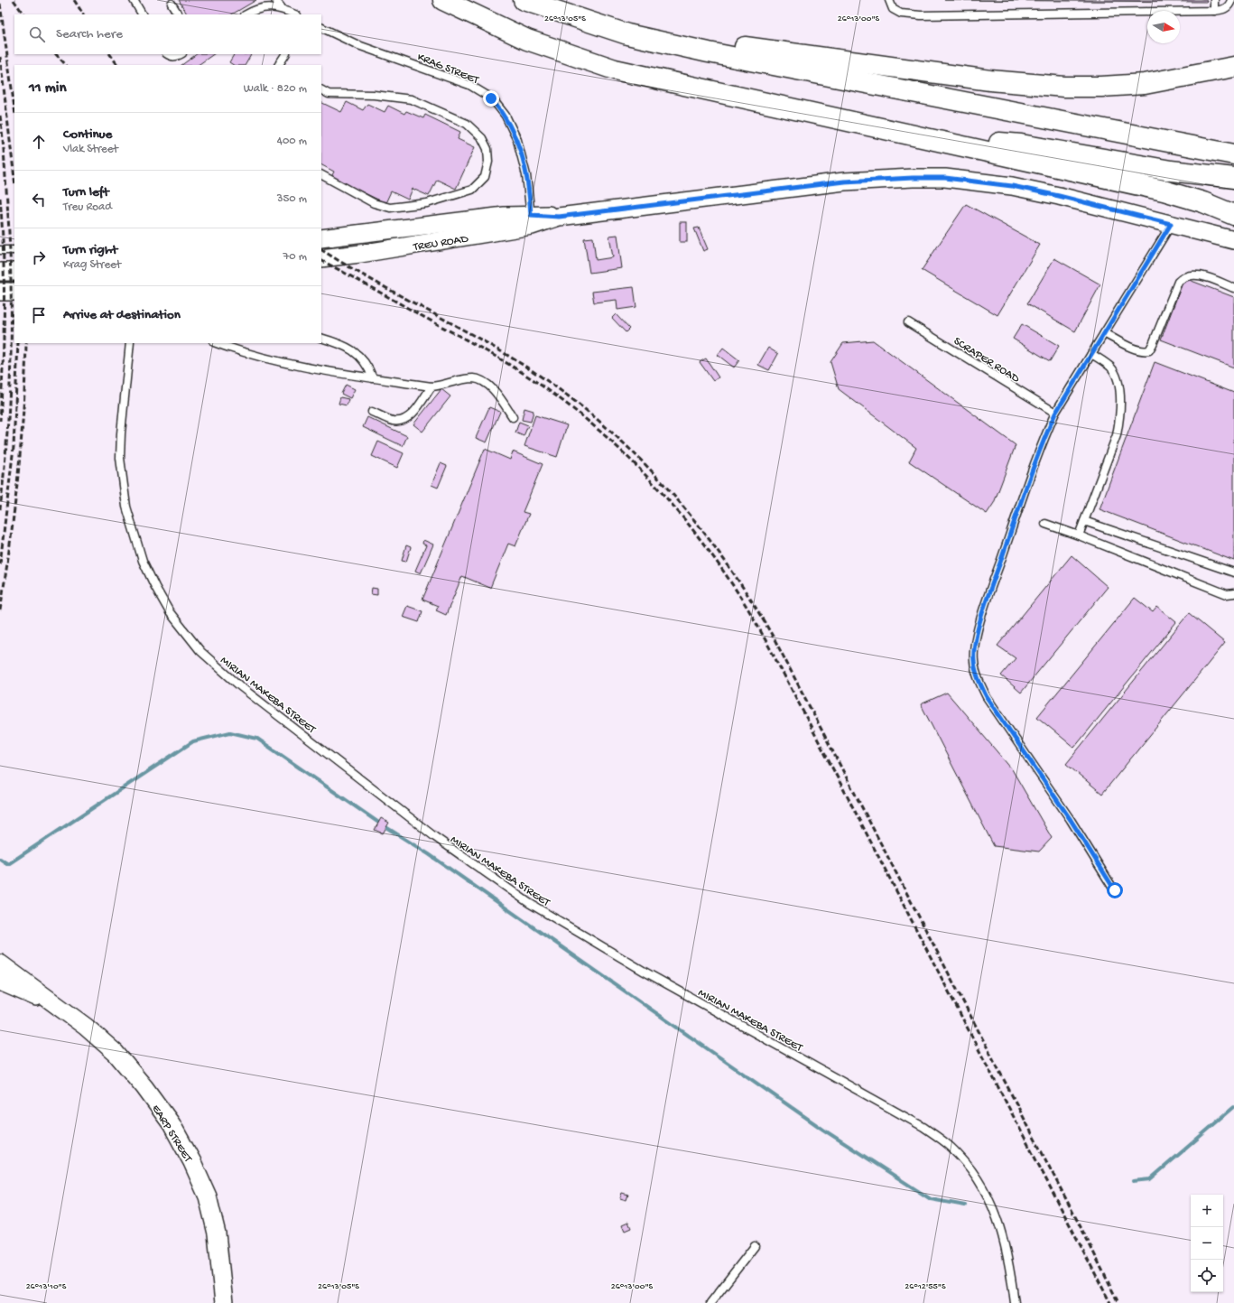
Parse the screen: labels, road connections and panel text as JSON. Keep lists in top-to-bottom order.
{
  "streets": {
    "street": ["TREU ROAD", "EARP STREET"],
    "lane": ["KRAG STREET", "SCRAPER ROAD", "MIRIAN MAKEBA STREET"]
  },
  "crossings": [
    ["KRAG STREET", "TREU ROAD"]
  ],
  "north": "right",
  "page": {
    "search": "Search here",
    "heading": ["11 min", "Walk · 820 m"],
    "list": [
      ["Continue", "Vlak Street", "400 m"],
      ["Turn left", "Treu Road", "350 m"],
      ["Turn right", "Krag Street", "70 m"],
      "Arrive at destination"
    ],
    "map_buttons": ["+", "−"]
  },
  "coordinates": [
    "26°13'05\"S",
    "26°13'00\"S",
    "26°13'10\"S",
    "26°12'55\"S"
  ]
}
